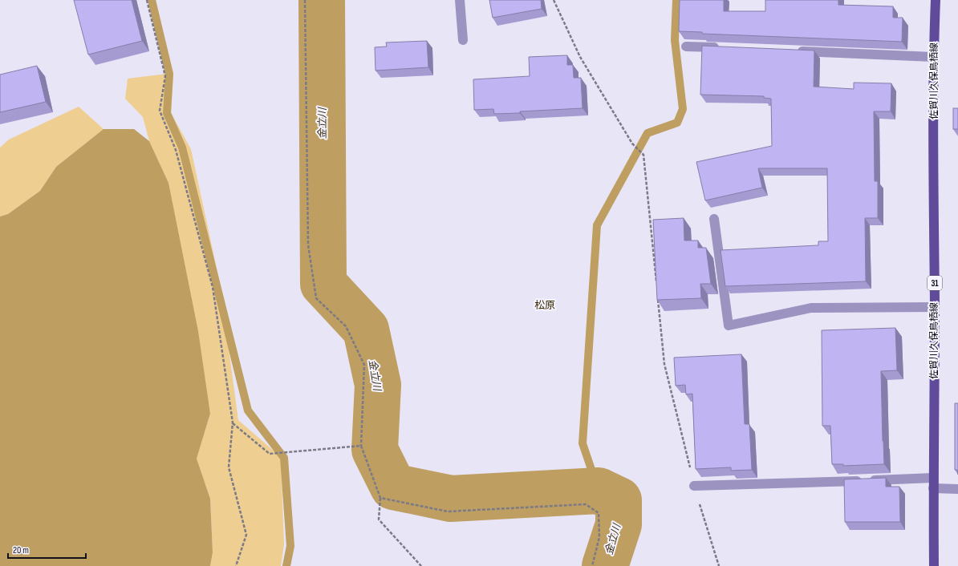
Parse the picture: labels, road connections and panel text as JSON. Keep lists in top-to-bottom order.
{
  "streets": {
    "main road": ["佐賀川久保鳥栖線", "31"]
  },
  "districts": ["松原"],
  "water": ["金立川"],
  "scale_bar": "20 m"
}
